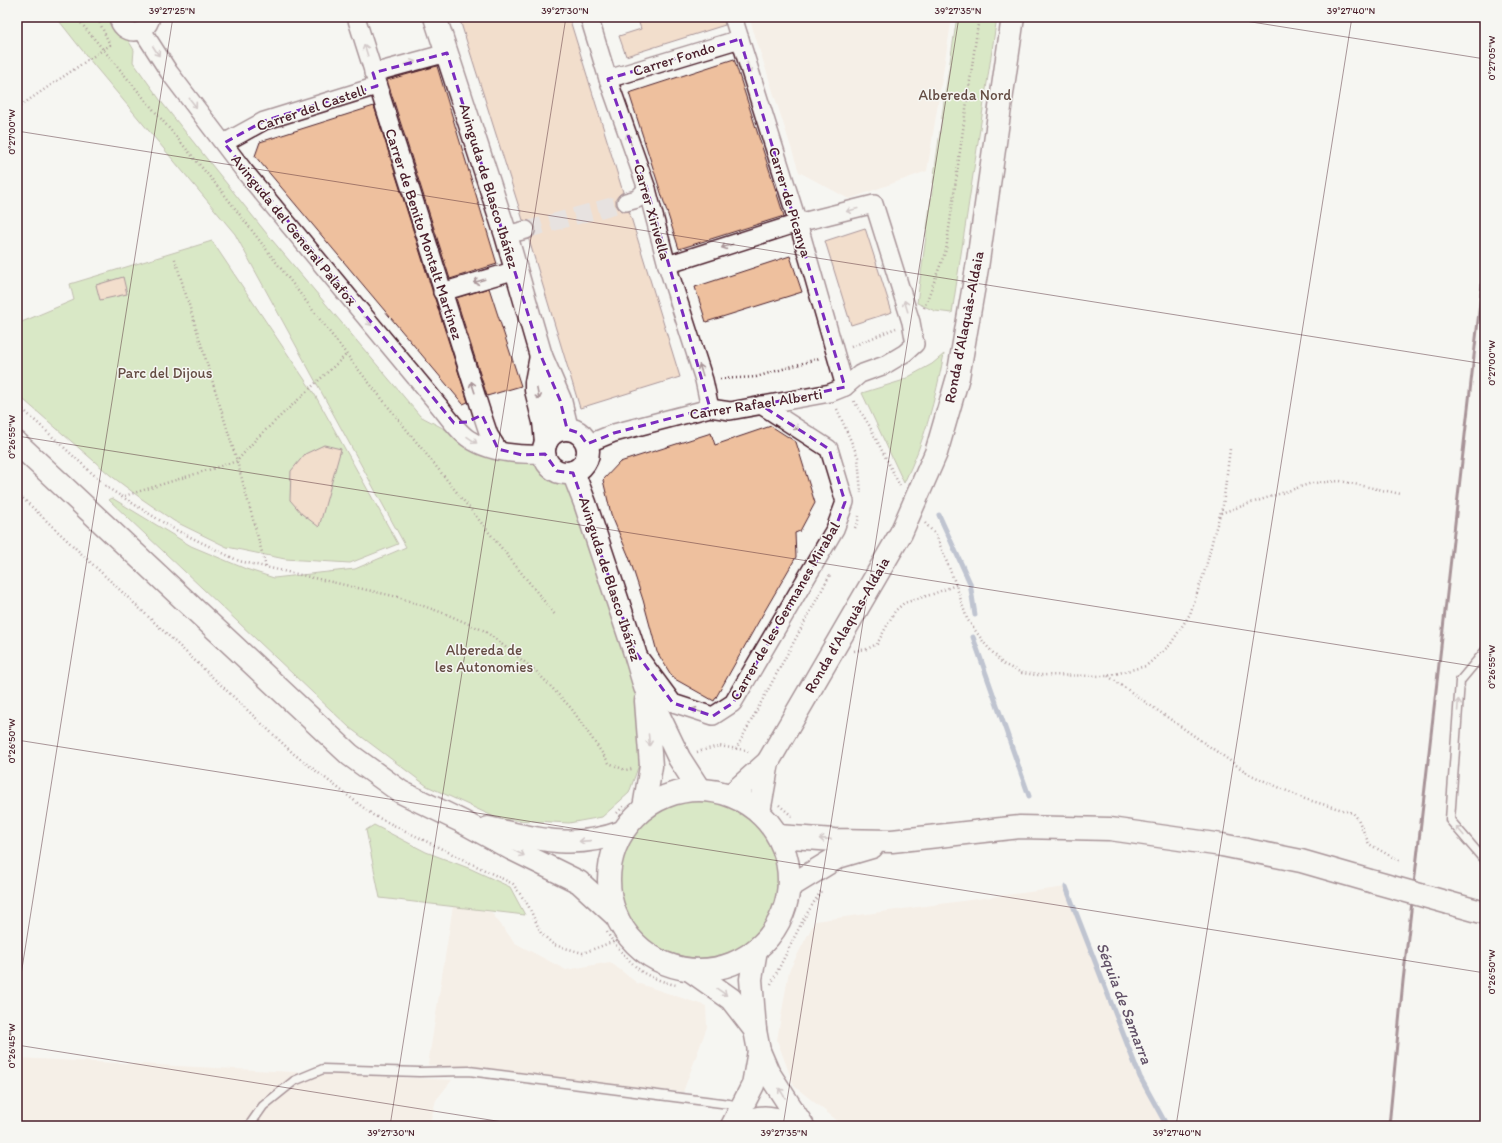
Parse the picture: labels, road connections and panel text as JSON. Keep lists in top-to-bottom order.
{
  "streets": {
    "street": [
      "Carrer Fondo",
      "Carrer del Castell",
      "Avinguda de Blasco Ibáñez",
      "Carrer de Picanya",
      "Carrer Xirivella",
      "Avinguda del General Palafox",
      "Carrer de Benito Montalt Martínez",
      "Ronda d'Alaquàs-Aldaia",
      "Carrer Rafael Alberti",
      "Carrer de les Germanes Mirabal"
    ]
  },
  "crossings": [
    ["Carrer Fondo", "Carrer de Picanya"],
    ["Carrer Fondo", "Carrer Xirivella"],
    ["Carrer del Castell", "Avinguda de Blasco Ibáñez"],
    ["Carrer del Castell", "Avinguda del General Palafox"],
    ["Carrer del Castell", "Carrer de Benito Montalt Martínez"],
    ["Avinguda de Blasco Ibáñez", "Avinguda del General Palafox"],
    ["Avinguda de Blasco Ibáñez", "Carrer Rafael Alberti"],
    ["Avinguda de Blasco Ibáñez", "Carrer de les Germanes Mirabal"],
    ["Carrer de Picanya", "Carrer Rafael Alberti"],
    ["Carrer Xirivella", "Carrer Rafael Alberti"],
    ["Avinguda del General Palafox", "Carrer de Benito Montalt Martínez"],
    ["Avinguda del General Palafox", "Carrer Rafael Alberti"],
    ["Carrer Rafael Alberti", "Carrer de les Germanes Mirabal"]
  ],
  "one_way": [
    "Carrer de Picanya",
    "Carrer Xirivella",
    "Avinguda del General Palafox",
    "Carrer de Benito Montalt Martínez"
  ],
  "water": ["Séquia de Samarra"],
  "parks": ["Albereda Nord", "Parc del Dijous", "Albereda de les Autonomies"],
  "coordinates": [
    "39°27'25\"N",
    "39°27'30\"N",
    "39°27'35\"N",
    "39°27'40\"N",
    "0°27'05\"W",
    "0°27'00\"W",
    "0°26'55\"W",
    "0°26'50\"W",
    "0°26'45\"W"
  ]
}
